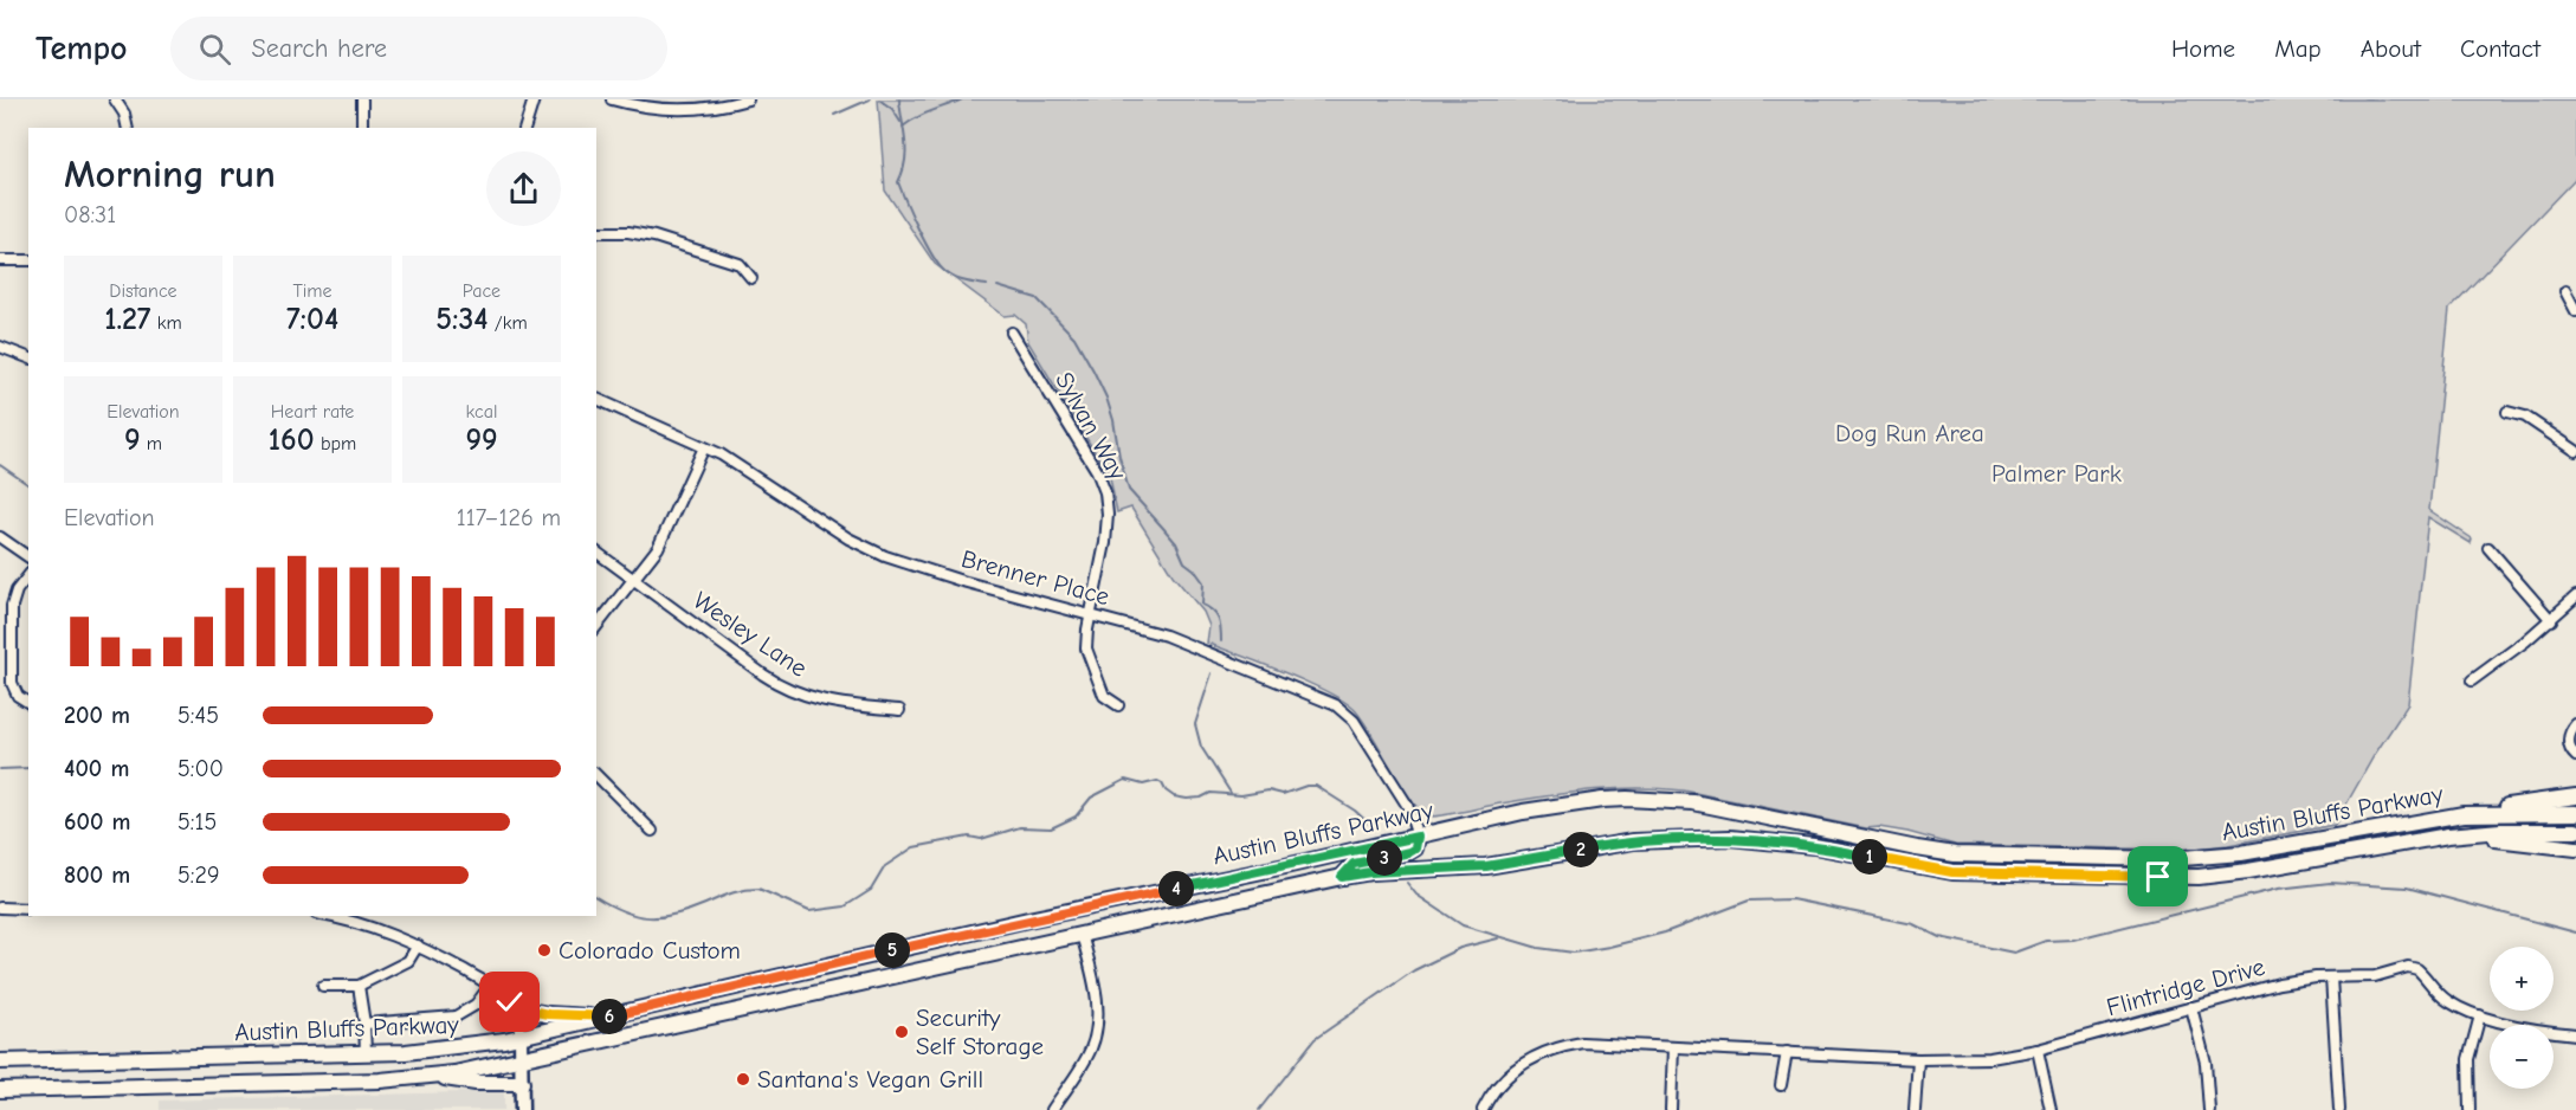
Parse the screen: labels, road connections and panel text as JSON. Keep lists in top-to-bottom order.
{
  "streets": {
    "main road": ["Austin Bluffs Parkway"],
    "street": [
      "Sylvan Way",
      "Brenner Place",
      "Wesley Lane",
      "Flintridge Drive"
    ]
  },
  "crossings": [
    ["Sylvan Way", "Brenner Place"],
    ["Brenner Place", "Austin Bluffs Parkway"]
  ],
  "parks": ["Dog Run Area", "Palmer Park"],
  "places": ["Colorado Custom", "Security Self Storage", "Santana's Vegan Grill"],
  "page": {
    "header": "Tempo",
    "search": "Search here",
    "nav": [
      "Home",
      "Map",
      "About",
      "Contact"
    ],
    "heading": ["Morning run", "08:31"],
    "stats": [
      ["Distance", "1.27 km"],
      ["Time", "7:04"],
      ["Pace", "5:34 /km"],
      ["Elevation", "9 m"],
      ["Heart rate", "160 bpm"],
      ["kcal", "99"]
    ],
    "chart": ["Elevation", "117–126 m"],
    "list": [
      {
        "name": "200 m",
        "note": "5:45"
      },
      {
        "name": "400 m",
        "note": "5:00"
      },
      {
        "name": "600 m",
        "note": "5:15"
      },
      {
        "name": "800 m",
        "note": "5:29"
      }
    ],
    "pins": [
      "2",
      "1",
      "3",
      "4",
      "5",
      "6"
    ],
    "map_buttons": ["+", "−"]
  }
}
